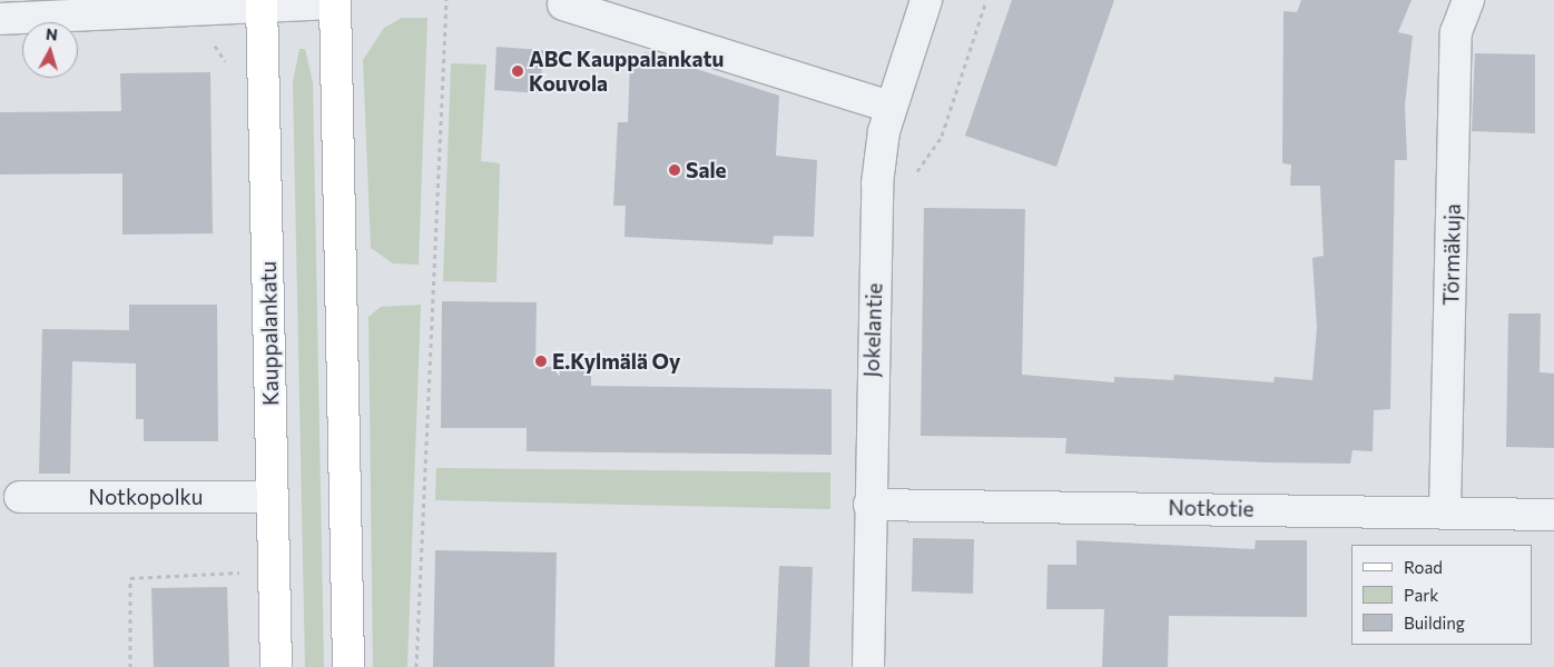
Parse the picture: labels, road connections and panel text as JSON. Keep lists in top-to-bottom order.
{
  "streets": {
    "main road": ["Kauppalankatu"],
    "street": [
      "Törmäkuja",
      "Jokelantie",
      "Notkopolku",
      "Notkotie"
    ]
  },
  "crossings": [
    ["Törmäkuja", "Notkotie"],
    ["Jokelantie", "Notkotie"],
    ["Kauppalankatu", "Notkopolku"]
  ],
  "places": ["ABC Kauppalankatu Kouvola", "Sale", "E.Kylmälä Oy"],
  "legend": ["Road", "Park", "Building"],
  "north": "top"
}
